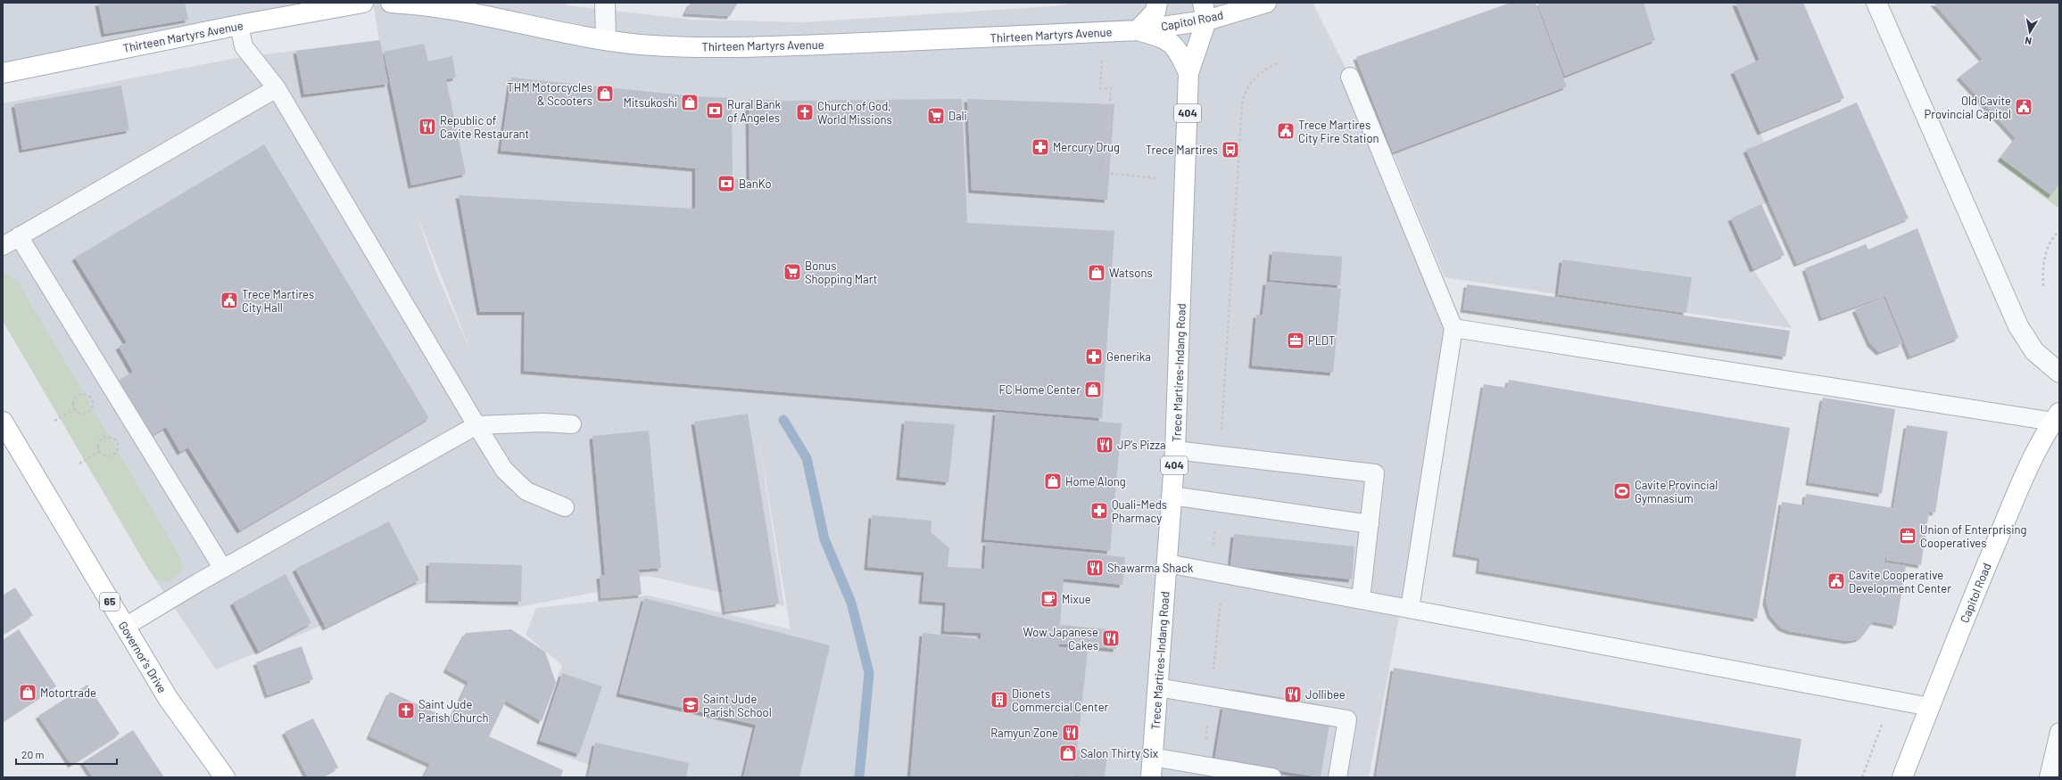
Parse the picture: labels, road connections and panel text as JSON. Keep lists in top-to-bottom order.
{
  "streets": {
    "main road": [
      "Capitol Road",
      "Thirteen Martyrs Avenue",
      "404",
      "Trece Martires-Indang Road",
      "65",
      "Governor's Drive"
    ]
  },
  "crossings": [
    ["Capitol Road", "Thirteen Martyrs Avenue"],
    ["Capitol Road", "Trece Martires-Indang Road"],
    ["Thirteen Martyrs Avenue", "Trece Martires-Indang Road"]
  ],
  "places": {
    "shop": [
      "THM Motorcycles & Scooters",
      "Mitsukoshi",
      "Watsons",
      "FC Home Center",
      "Home Along",
      "Motortrade",
      "Salon Thirty Six"
    ],
    "public building": [
      "Old Cavite Provincial Capitol",
      "Trece Martires City Fire Station",
      "Trece Martires City Hall",
      "Cavite Cooperative Development Center"
    ],
    "bank": ["Rural Bank of Angeles", "BanKo"],
    "church": ["Church of God, World Missions", "Saint Jude Parish Church"],
    "supermarket": ["Dali", "Bonus Shopping Mart"],
    "restaurant": [
      "Republic of Cavite Restaurant",
      "JP's Pizza",
      "Shawarma Shack",
      "Wow Japanese Cakes",
      "Jollibee",
      "Ramyun Zone"
    ],
    "pharmacy": ["Mercury Drug", "Generika", "Quali-Meds Pharmacy"],
    "bus stop": ["Trece Martires"],
    "office": ["PLDT", "Union of Enterprising Cooperatives"],
    "sports": ["Cavite Provincial Gymnasium"],
    "cafe": ["Mixue"],
    "building": ["Dionets Commercial Center"],
    "school or university": ["Saint Jude Parish School"]
  },
  "scale_bar": "20 m",
  "north": "bottom"
}
